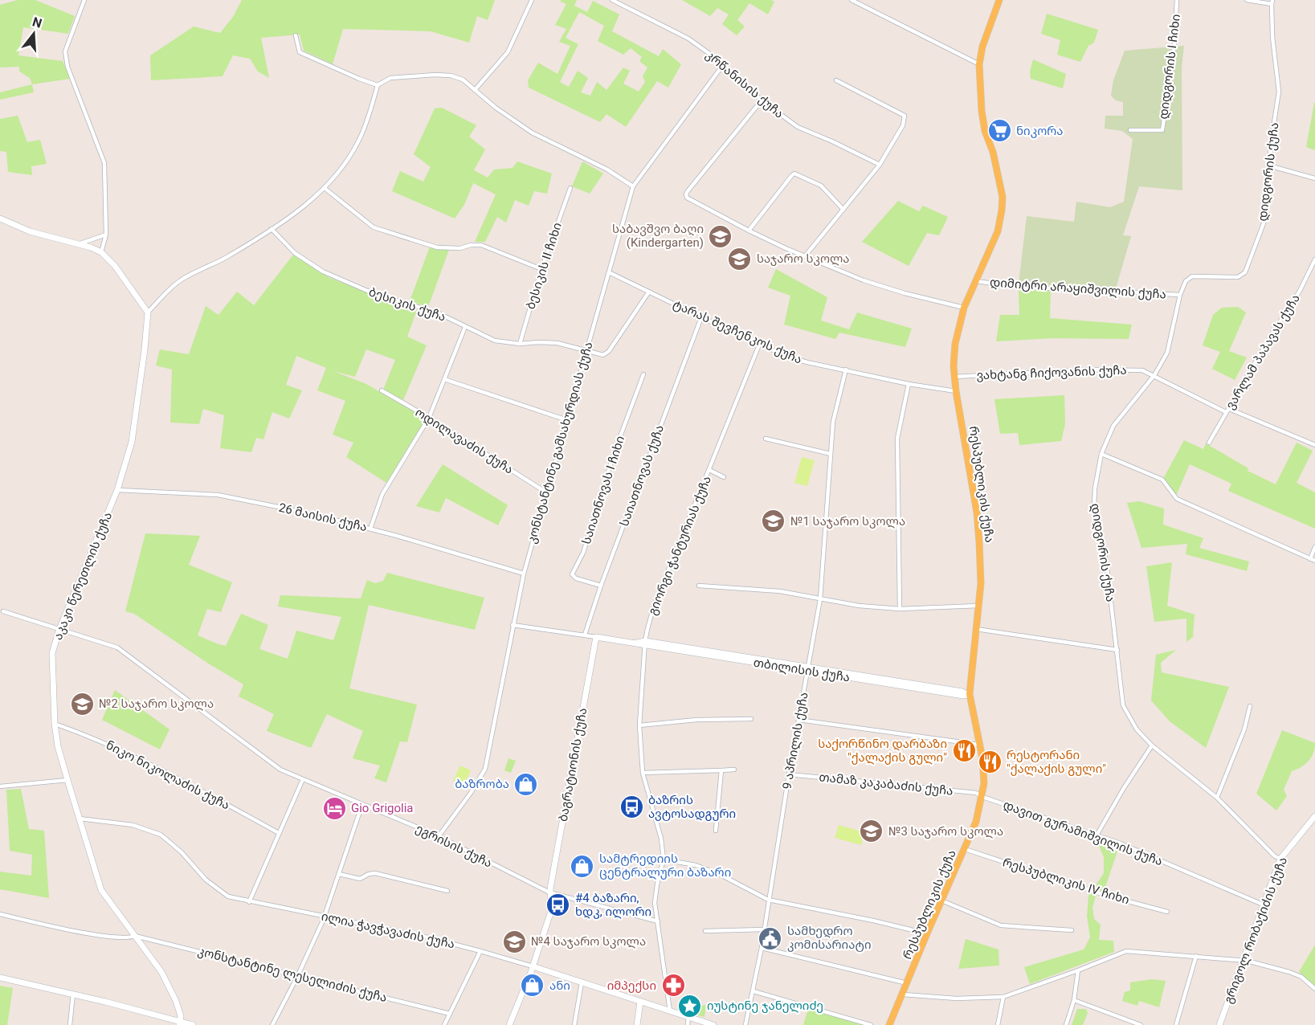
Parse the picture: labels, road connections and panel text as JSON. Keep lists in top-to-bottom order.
{
  "streets": {
    "main road": ["რესპუბლიკის ქუჩა"],
    "street": [
      "დიდგორის I ჩიხი",
      "კრწანისის ქუჩა",
      "დიდგორის ქუჩა",
      "ბესიკის II ჩიხი",
      "დიმიტრი არაყიშვილის ქუჩა",
      "ბესიკის ქუჩა",
      "ტარას შევჩენკოს ქუჩა",
      "ვარლამ პაპავას ქუჩა",
      "ვახტანგ ჩიქოვანის ქუჩა",
      "ოდილავაძის ქუჩა",
      "კონსტანტინე გამსახურდიას ქუჩა",
      "საიათნოვას ქუჩა",
      "საიათნოვას I ჩიხი",
      "26 მაისის ქუჩა",
      "გიორგი ჭანტურიას ქუჩა",
      "აკაკი წერეთლის ქუჩა",
      "თბილისის ქუჩა",
      "9 აპრილის ქუჩა",
      "ბაგრატიონის ქუჩა",
      "ნიკო ნიკოლაძის ქუჩა",
      "თამაზ კაკაბაძის ქუჩა",
      "დავით გურამიშვილის ქუჩა",
      "ეგრისის ქუჩა",
      "რესპუბლიკის IV ჩიხი",
      "ილია ჭავჭავაძის ქუჩა",
      "გრიგოლ რობაქიძის ქუჩა",
      "კონსტანტინე ლესელიძის ქუჩა"
    ]
  },
  "crossings": [
    ["კრწანისის ქუჩა", "კონსტანტინე გამსახურდიას ქუჩა"],
    ["დიდგორის ქუჩა", "დიმიტრი არაყიშვილის ქუჩა"],
    ["დიდგორის ქუჩა", "ვახტანგ ჩიქოვანის ქუჩა"],
    ["დიდგორის ქუჩა", "გრიგოლ რობაქიძის ქუჩა"],
    ["ბესიკის II ჩიხი", "ბესიკის ქუჩა"],
    ["დიმიტრი არაყიშვილის ქუჩა", "რესპუბლიკის ქუჩა"],
    ["ბესიკის ქუჩა", "ტარას შევჩენკოს ქუჩა"],
    ["ბესიკის ქუჩა", "კონსტანტინე გამსახურდიას ქუჩა"],
    ["ტარას შევჩენკოს ქუჩა", "კონსტანტინე გამსახურდიას ქუჩა"],
    ["ტარას შევჩენკოს ქუჩა", "საიათნოვას ქუჩა"],
    ["ტარას შევჩენკოს ქუჩა", "რესპუბლიკის ქუჩა"],
    ["ტარას შევჩენკოს ქუჩა", "გიორგი ჭანტურიას ქუჩა"],
    ["ტარას შევჩენკოს ქუჩა", "9 აპრილის ქუჩა"],
    ["ვარლამ პაპავას ქუჩა", "ვახტანგ ჩიქოვანის ქუჩა"],
    ["ვახტანგ ჩიქოვანის ქუჩა", "რესპუბლიკის ქუჩა"],
    ["ოდილავაძის ქუჩა", "კონსტანტინე გამსახურდიას ქუჩა"],
    ["კონსტანტინე გამსახურდიას ქუჩა", "26 მაისის ქუჩა"],
    ["კონსტანტინე გამსახურდიას ქუჩა", "თბილისის ქუჩა"],
    ["კონსტანტინე გამსახურდიას ქუჩა", "ეგრისის ქუჩა"],
    ["საიათნოვას ქუჩა", "საიათნოვას I ჩიხი"],
    ["საიათნოვას ქუჩა", "თბილისის ქუჩა"],
    ["რესპუბლიკის ქუჩა", "თბილისის ქუჩა"],
    ["რესპუბლიკის ქუჩა", "თამაზ კაკაბაძის ქუჩა"],
    ["რესპუბლიკის ქუჩა", "დავით გურამიშვილის ქუჩა"],
    ["რესპუბლიკის ქუჩა", "რესპუბლიკის IV ჩიხი"],
    ["26 მაისის ქუჩა", "აკაკი წერეთლის ქუჩა"],
    ["გიორგი ჭანტურიას ქუჩა", "თბილისის ქუჩა"],
    ["გიორგი ჭანტურიას ქუჩა", "ეგრისის ქუჩა"],
    ["გიორგი ჭანტურიას ქუჩა", "ილია ჭავჭავაძის ქუჩა"],
    ["აკაკი წერეთლის ქუჩა", "ნიკო ნიკოლაძის ქუჩა"],
    ["აკაკი წერეთლის ქუჩა", "ეგრისის ქუჩა"],
    ["აკაკი წერეთლის ქუჩა", "ილია ჭავჭავაძის ქუჩა"],
    ["აკაკი წერეთლის ქუჩა", "კონსტანტინე ლესელიძის ქუჩა"],
    ["თბილისის ქუჩა", "9 აპრილის ქუჩა"],
    ["თბილისის ქუჩა", "ბაგრატიონის ქუჩა"],
    ["9 აპრილის ქუჩა", "თამაზ კაკაბაძის ქუჩა"],
    ["ბაგრატიონის ქუჩა", "ეგრისის ქუჩა"],
    ["ბაგრატიონის ქუჩა", "ილია ჭავჭავაძის ქუჩა"],
    ["თამაზ კაკაბაძის ქუჩა", "დავით გურამიშვილის ქუჩა"],
    ["დავით გურამიშვილის ქუჩა", "გრიგოლ რობაქიძის ქუჩა"]
  ],
  "places": {
    "supermarket": ["ნიკორა"],
    "school or university": [
      "საბავშვო ბაღი (Kindergarten)",
      "საჯარო სკოლა",
      "№1 საჯარო სკოლა",
      "№2 საჯარო სკოლა",
      "№3 საჯარო სკოლა",
      "№4 საჯარო სკოლა"
    ],
    "restaurant": ["საქორწინო დარბაზი \"ქალაქის გული\"", "რესტორანი \"ქალაქის გული\""],
    "shop": ["ბაზრობა", "სამტრედიის ცენტრალური ბაზარი", "ანი"],
    "bus stop": ["ბაზრის ავტოსადგური", "#4 ბაზარი, ხდკ, ილორი"],
    "hotel": ["Gio Grigolia"],
    "public building": ["სამხედრო კომისარიატი"],
    "pharmacy": ["იმპექსი"],
    "place": ["იუსტინე ჯანელიძე"]
  },
  "north": "top"
}
